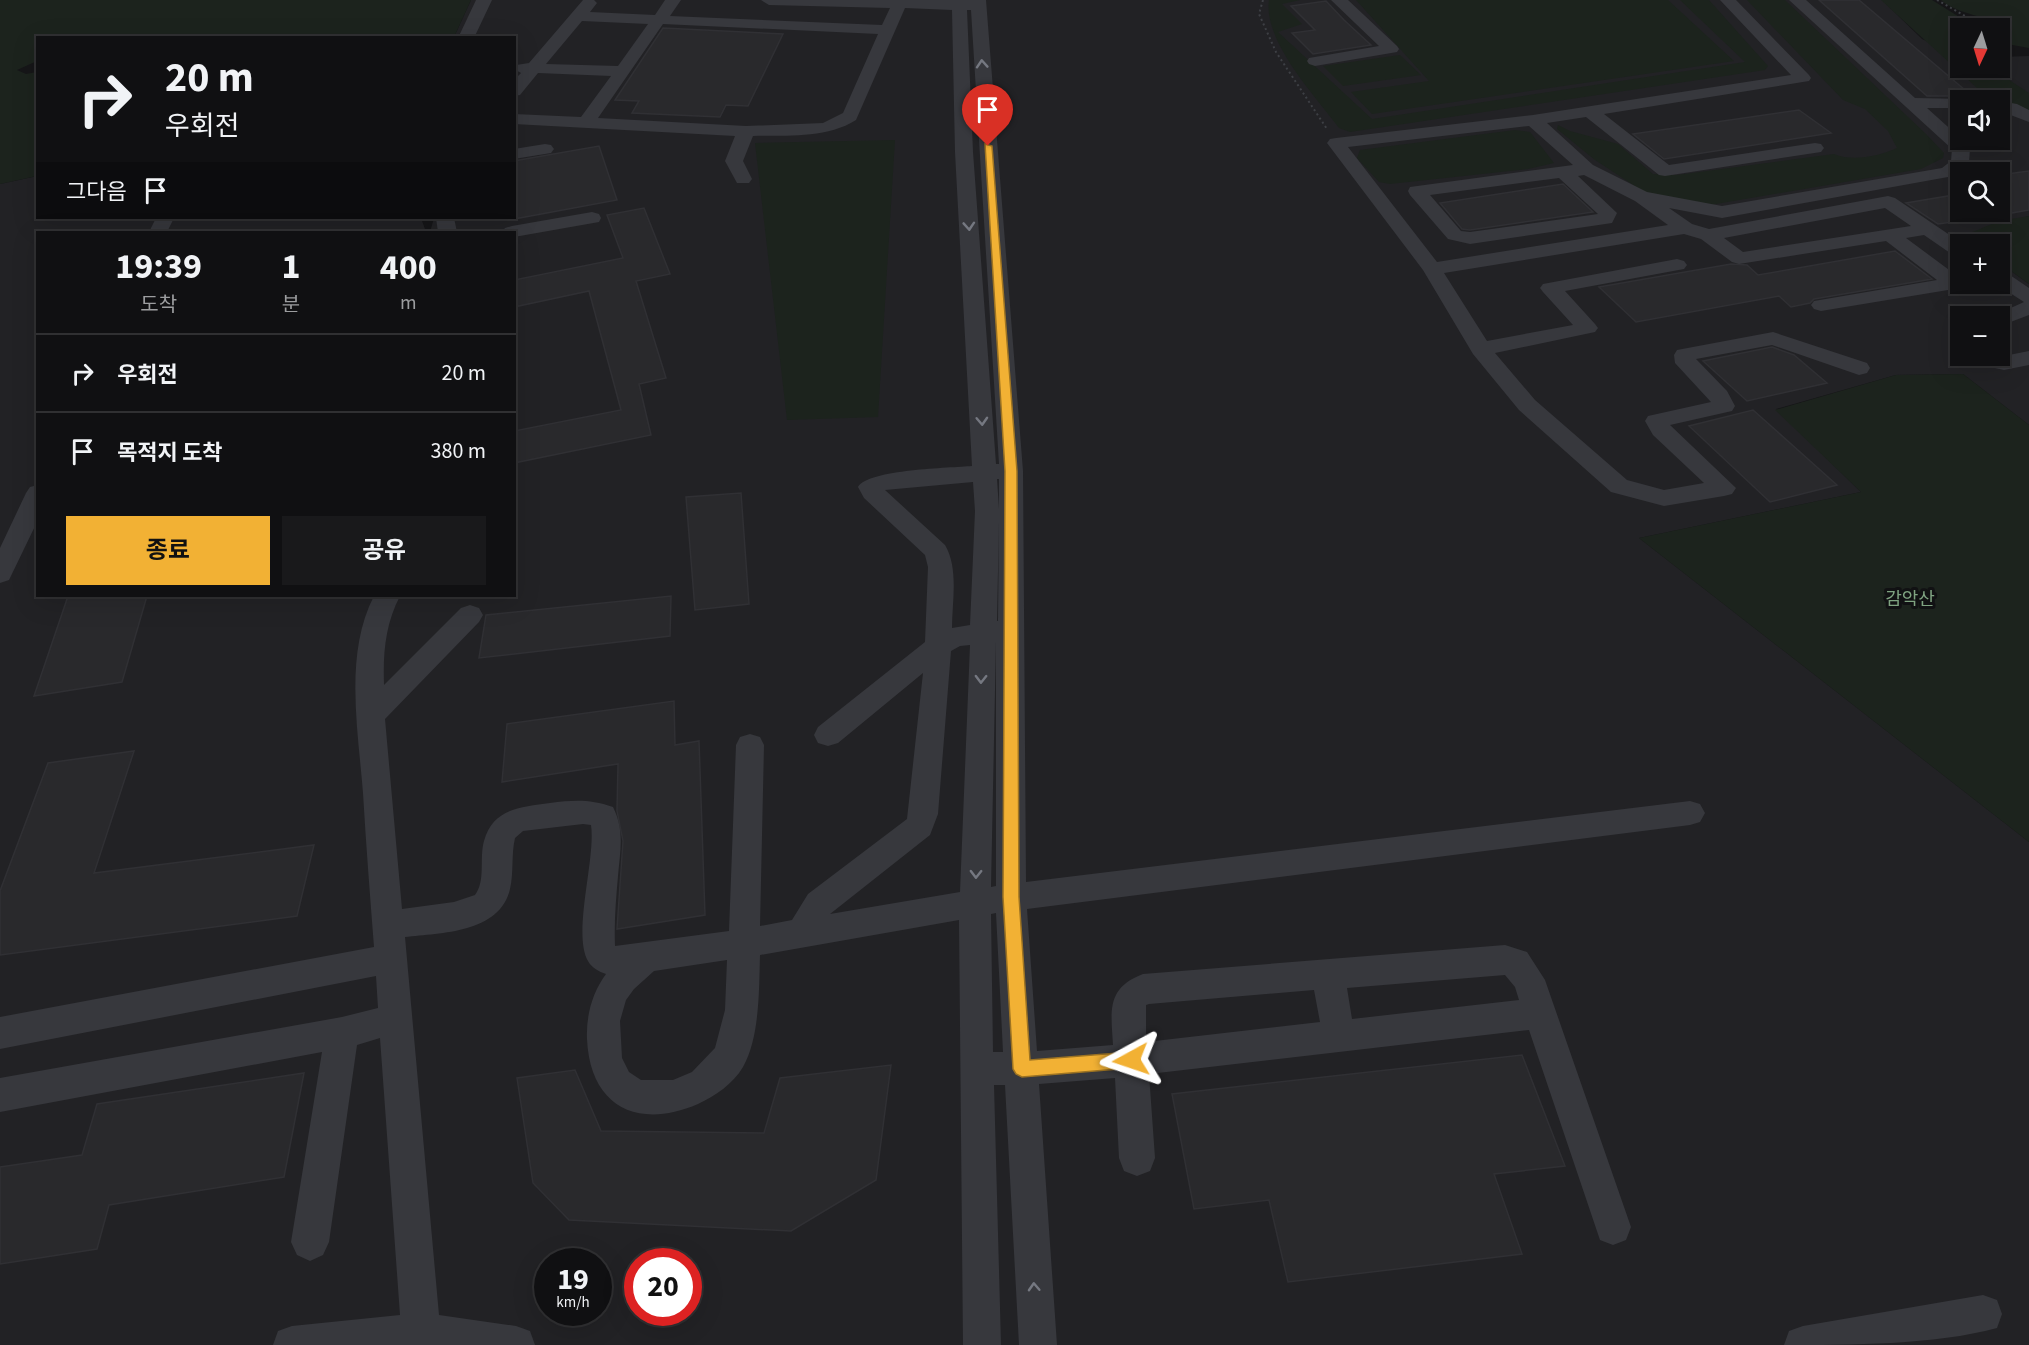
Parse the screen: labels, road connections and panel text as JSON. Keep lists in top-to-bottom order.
{
  "parks": ["감악산"],
  "north": "bottom",
  "page": {
    "map_buttons": ["+", "−"],
    "turn": ["20 m", "우회전"],
    "then": "그다음",
    "eta": [
      "19:39",
      "도착",
      "1",
      "분",
      "400",
      "m"
    ],
    "list": [
      {
        "name": "우회전",
        "value": "20 m"
      },
      {
        "name": "목적지 도착",
        "value": "380 m"
      }
    ],
    "buttons": ["종료", "공유"],
    "speed": "19 km/h",
    "limit": "20"
  }
}
